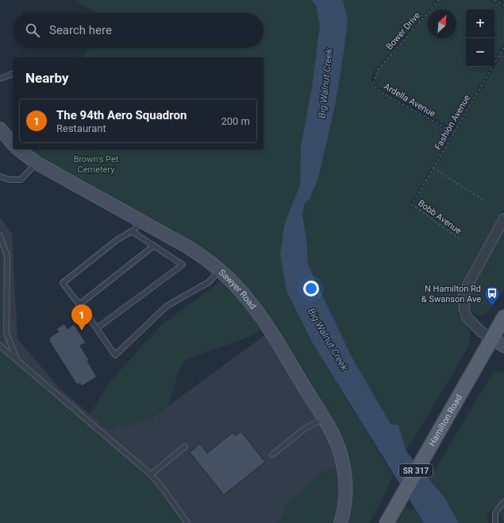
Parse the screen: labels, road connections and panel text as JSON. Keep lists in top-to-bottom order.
{
  "streets": {
    "main road": ["Hamilton Road", "SR 317"],
    "street": ["Sawyer Road"],
    "path": [
      "Bower Drive",
      "Ardella Avenue",
      "Fashion Avenue",
      "Bobb Avenue"
    ]
  },
  "crossings": [
    ["Bower Drive", "Ardella Avenue"],
    ["Ardella Avenue", "Fashion Avenue"],
    ["Fashion Avenue", "Bobb Avenue"]
  ],
  "water": ["Big Walnut Creek"],
  "parks": ["Brown's Pet Cemetery"],
  "places": {
    "bus stop": ["N Hamilton Rd & Swanson Ave"]
  },
  "north": "top right",
  "page": {
    "map_buttons": ["+", "−"],
    "search": "Search here",
    "heading": "Nearby",
    "list": [
      {
        "mark": "1",
        "name": "The 94th Aero Squadron",
        "note": "Restaurant",
        "value": "200 m"
      }
    ],
    "pins": "1"
  }
}
